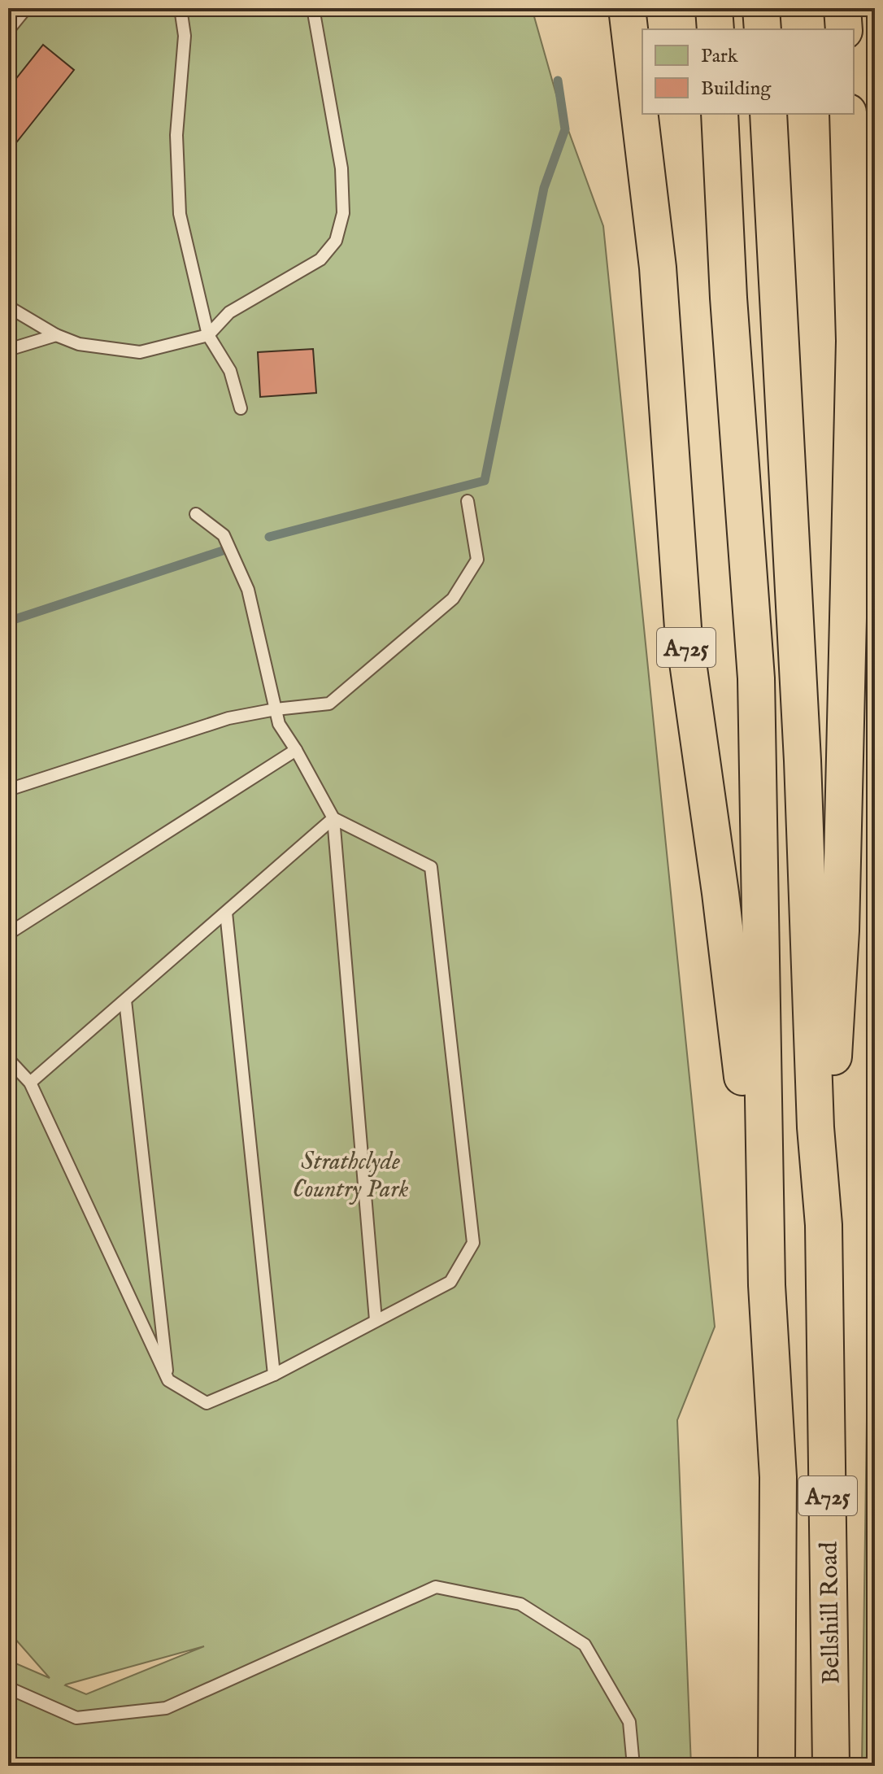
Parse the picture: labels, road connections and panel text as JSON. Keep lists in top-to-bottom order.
{
  "streets": {
    "highway": ["A725", "Bellshill Road"]
  },
  "crossings": [
    ["A725", "Bellshill Road"]
  ],
  "parks": ["Strathclyde Country Park"],
  "legend": ["Park", "Building"]
}
